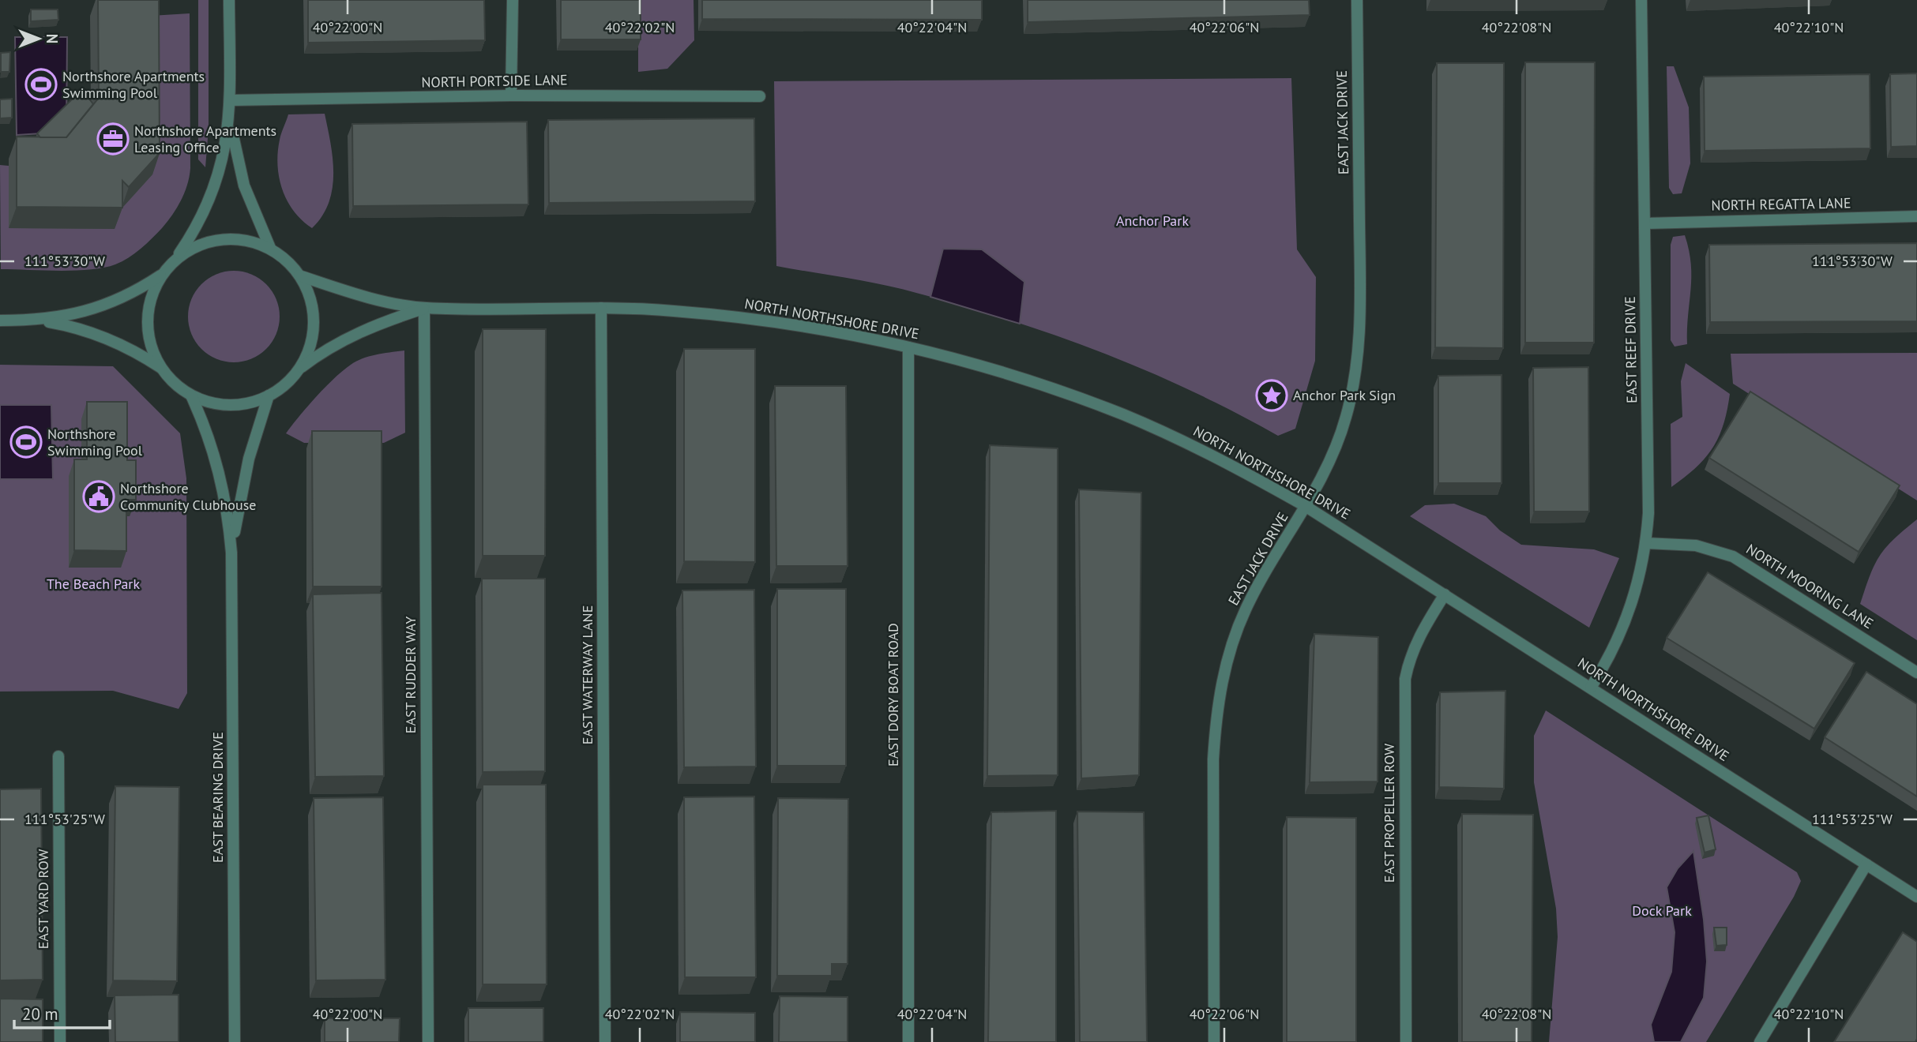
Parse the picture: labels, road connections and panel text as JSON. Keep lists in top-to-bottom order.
{
  "streets": {
    "street": [
      "NORTH PORTSIDE LANE",
      "EAST JACK DRIVE",
      "NORTH REGATTA LANE",
      "NORTH NORTHSHORE DRIVE",
      "EAST REEF DRIVE",
      "NORTH MOORING LANE",
      "EAST RUDDER WAY",
      "EAST WATERWAY LANE",
      "EAST DORY BOAT ROAD",
      "EAST BEARING DRIVE",
      "EAST PROPELLER ROW",
      "EAST YARD ROW"
    ]
  },
  "crossings": [
    ["EAST JACK DRIVE", "NORTH NORTHSHORE DRIVE"],
    ["NORTH REGATTA LANE", "EAST REEF DRIVE"],
    ["NORTH NORTHSHORE DRIVE", "EAST REEF DRIVE"],
    ["NORTH NORTHSHORE DRIVE", "EAST RUDDER WAY"],
    ["NORTH NORTHSHORE DRIVE", "EAST WATERWAY LANE"],
    ["NORTH NORTHSHORE DRIVE", "EAST DORY BOAT ROAD"],
    ["NORTH NORTHSHORE DRIVE", "EAST PROPELLER ROW"],
    ["EAST REEF DRIVE", "NORTH MOORING LANE"]
  ],
  "parks": ["Anchor Park", "The Beach Park", "Dock Park"],
  "places": {
    "sports": ["Northshore Apartments Swimming Pool", "Northshore Swimming Pool"],
    "office": ["Northshore Apartments Leasing Office"],
    "place": ["Anchor Park Sign"],
    "public building": ["Northshore Community Clubhouse"]
  },
  "scale_bar": "20 m",
  "north": "right",
  "coordinates": [
    "40°22'00\"N",
    "40°22'02\"N",
    "40°22'04\"N",
    "40°22'06\"N",
    "40°22'08\"N",
    "40°22'10\"N",
    "111°53'30\"W",
    "111°53'25\"W"
  ]
}
